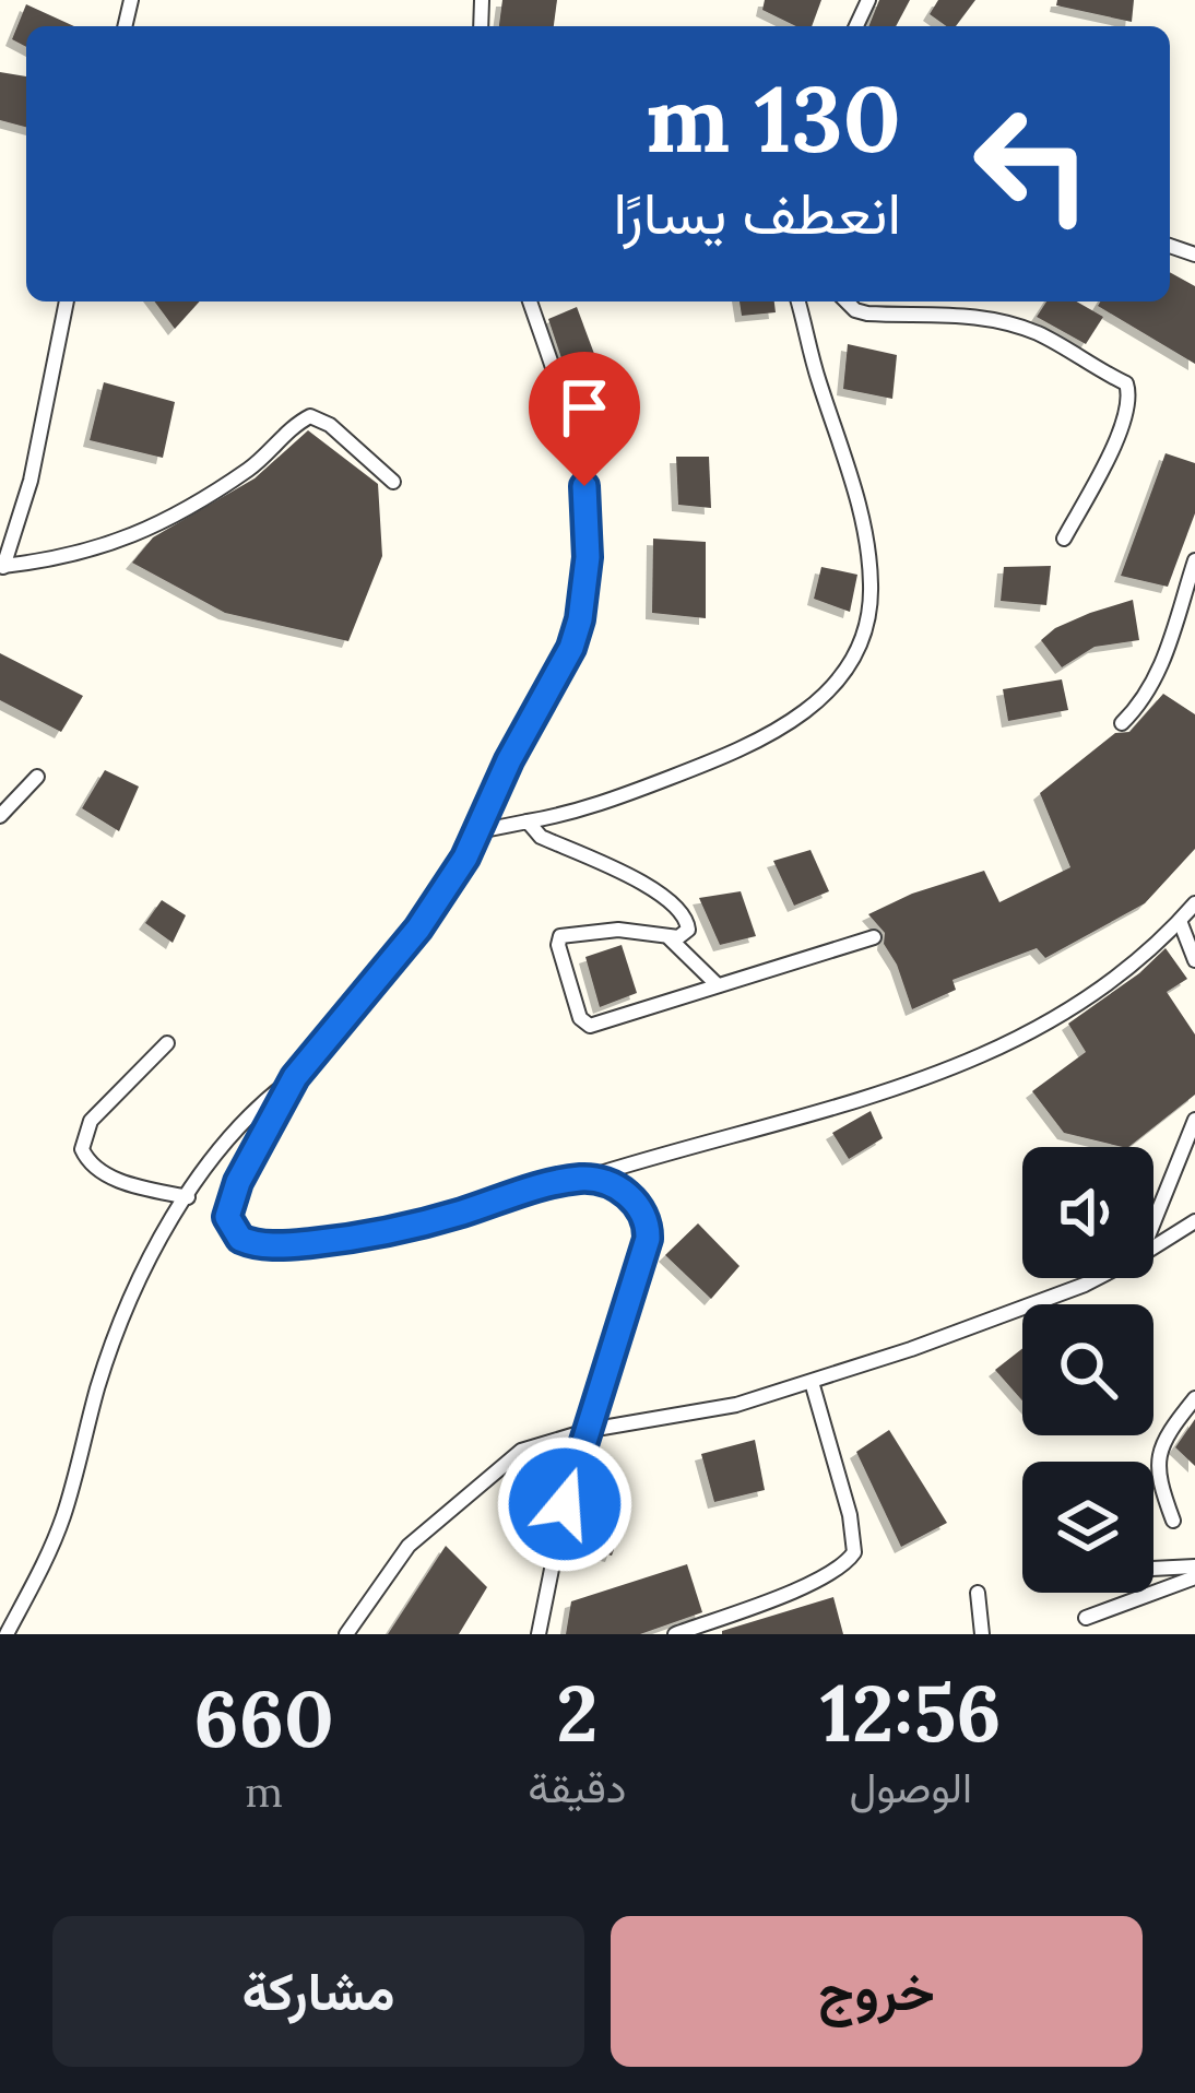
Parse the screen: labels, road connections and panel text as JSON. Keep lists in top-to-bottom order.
{
  "page": {
    "turn": ["130 m", "انعطف يسارًا"],
    "eta": [
      "12:56",
      "الوصول",
      "2",
      "دقيقة",
      "660",
      "m"
    ],
    "buttons": ["خروج", "مشاركة"]
  }
}
